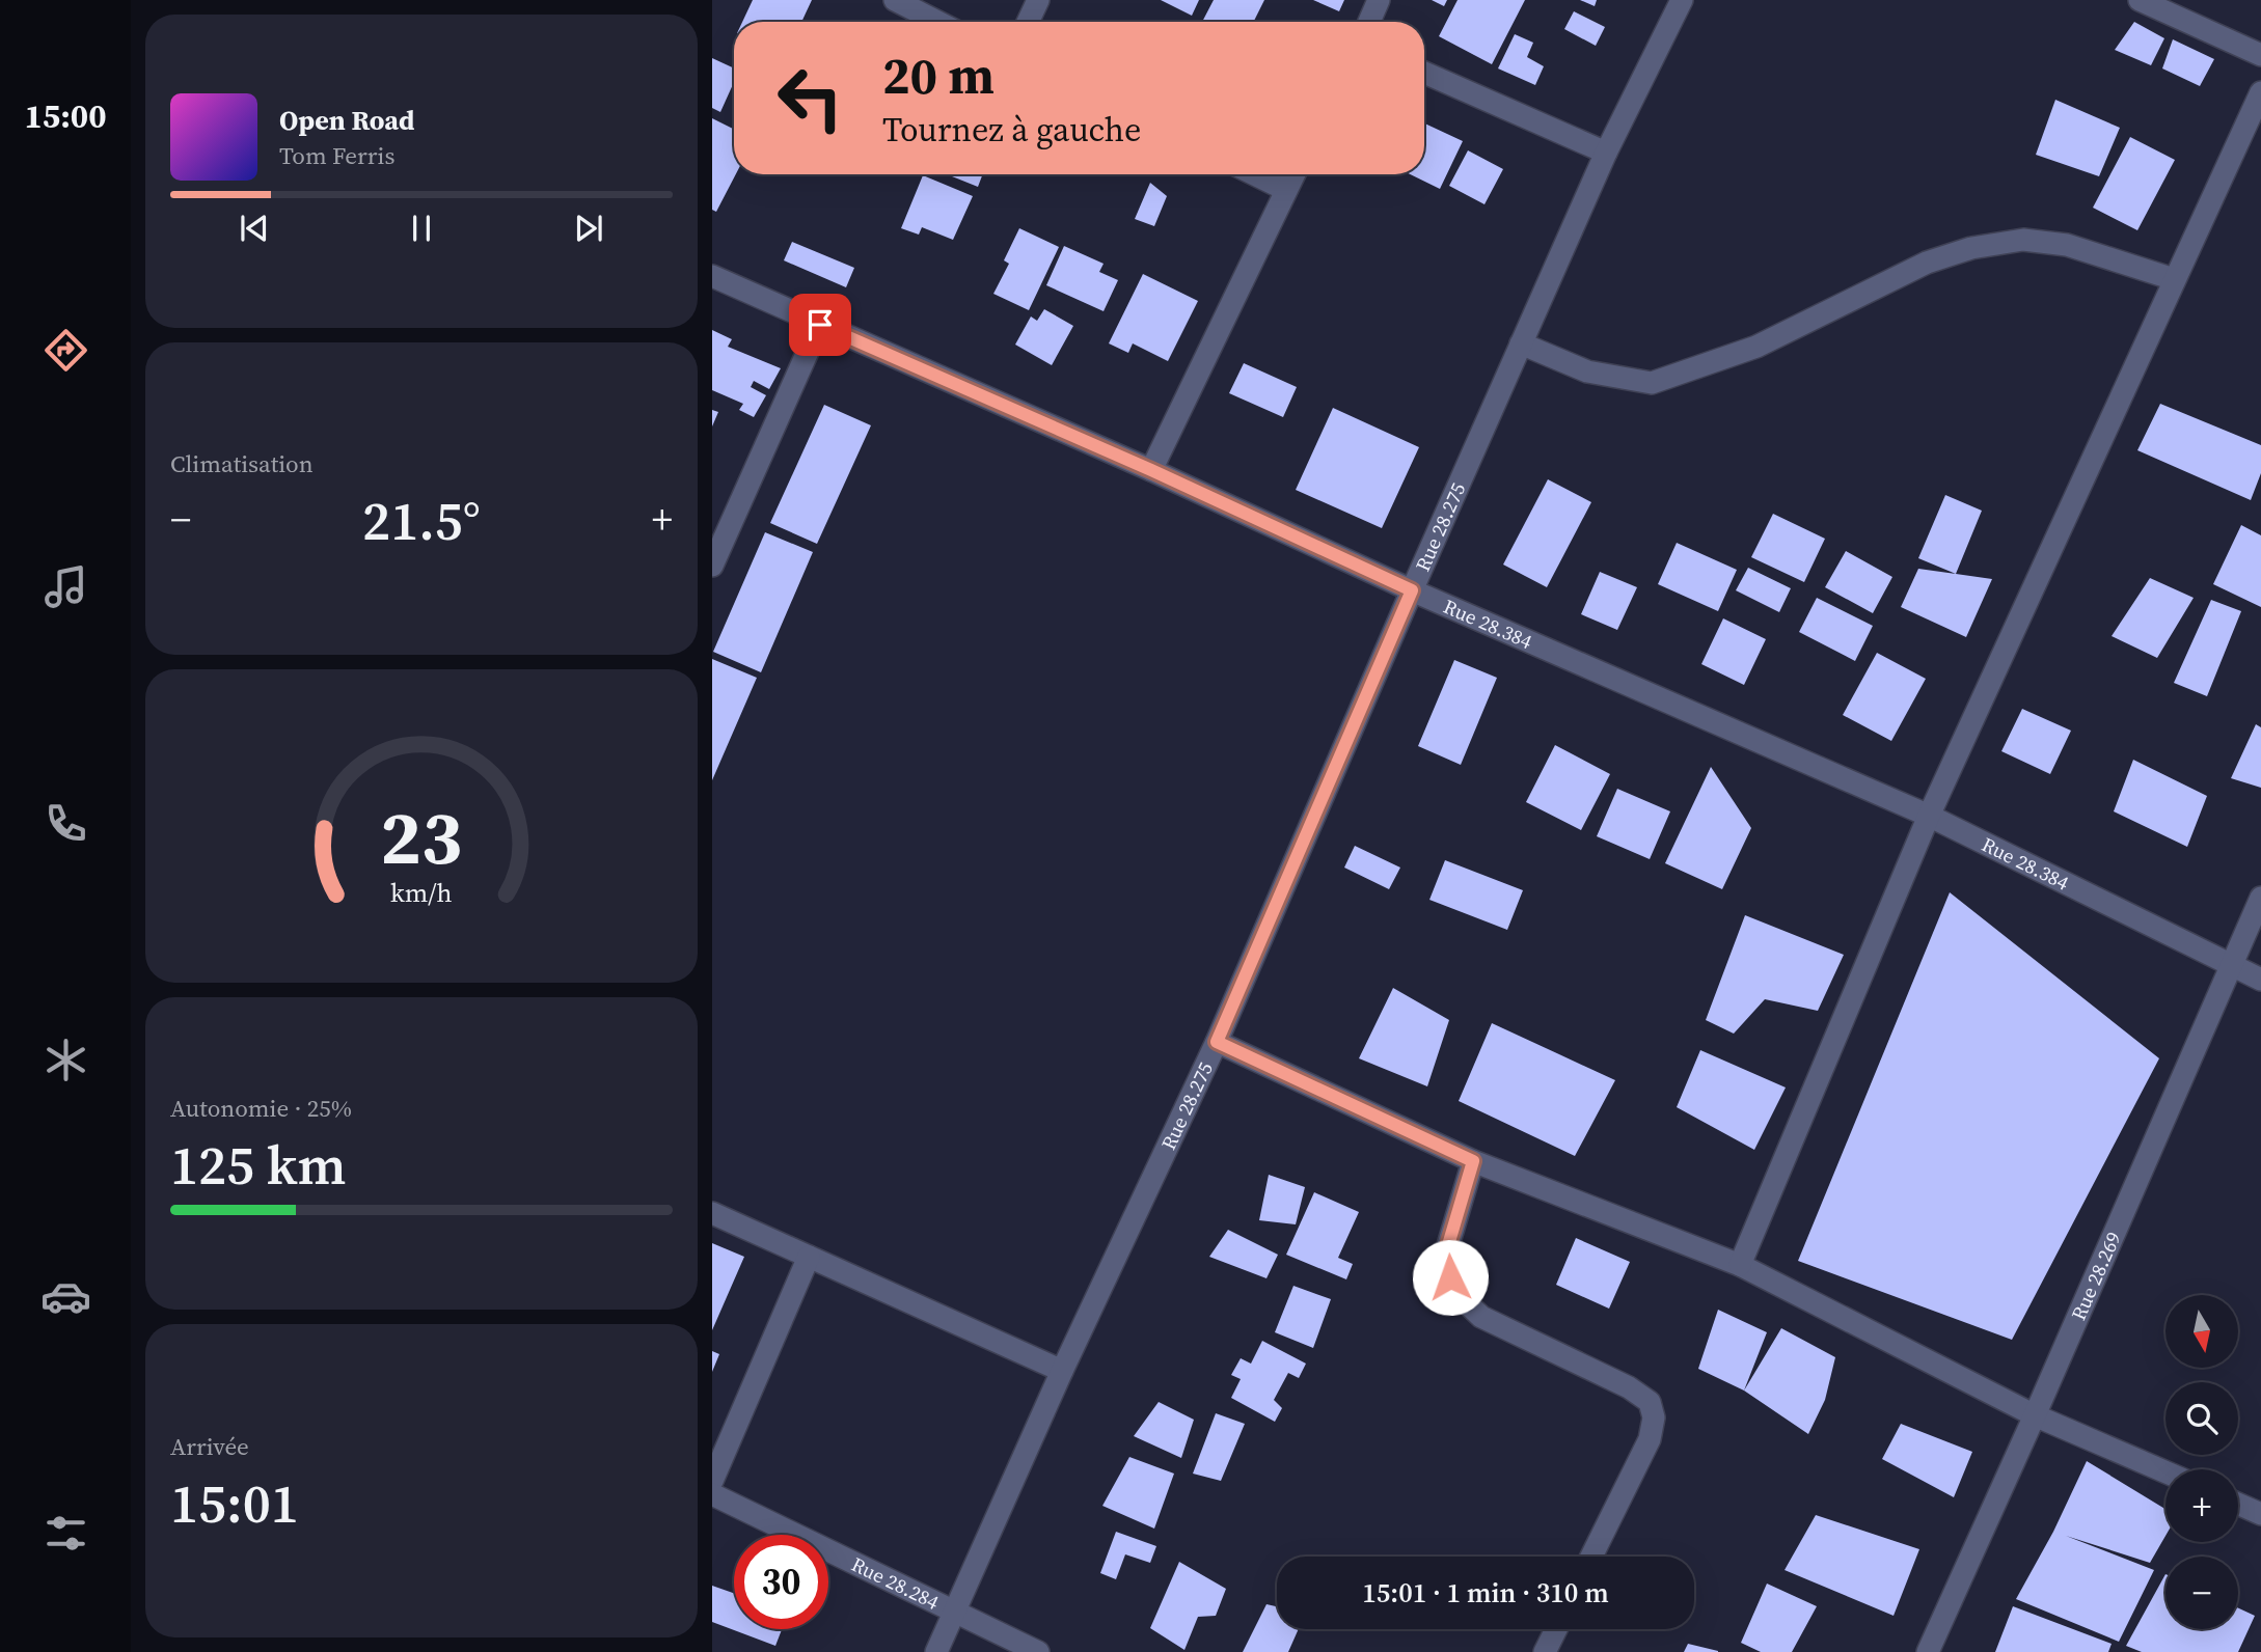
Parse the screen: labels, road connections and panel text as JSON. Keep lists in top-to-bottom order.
{
  "streets": {
    "street": [
      "Rue 28.275",
      "Rue 28.384",
      "Rue 28.269",
      "Rue 28.284"
    ]
  },
  "crossings": [
    ["Rue 28.275", "Rue 28.384"],
    ["Rue 28.275", "Rue 28.284"],
    ["Rue 28.384", "Rue 28.269"]
  ],
  "north": "bottom",
  "page": {
    "tabs": "15:00",
    "turn": ["20 m", "Tournez à gauche"],
    "song": ["Open Road", "Tom Ferris"],
    "tile": [
      "Climatisation",
      ["Autonomie · 25%", "125 km"],
      ["Arrivée", "15:01"]
    ],
    "heat": ["−", "21.5°", "+"],
    "map_buttons": ["+", "−"],
    "limit": "30",
    "trip": "15:01 · 1 min · 310 m",
    "gauge": ["23", "km/h"]
  }
}
